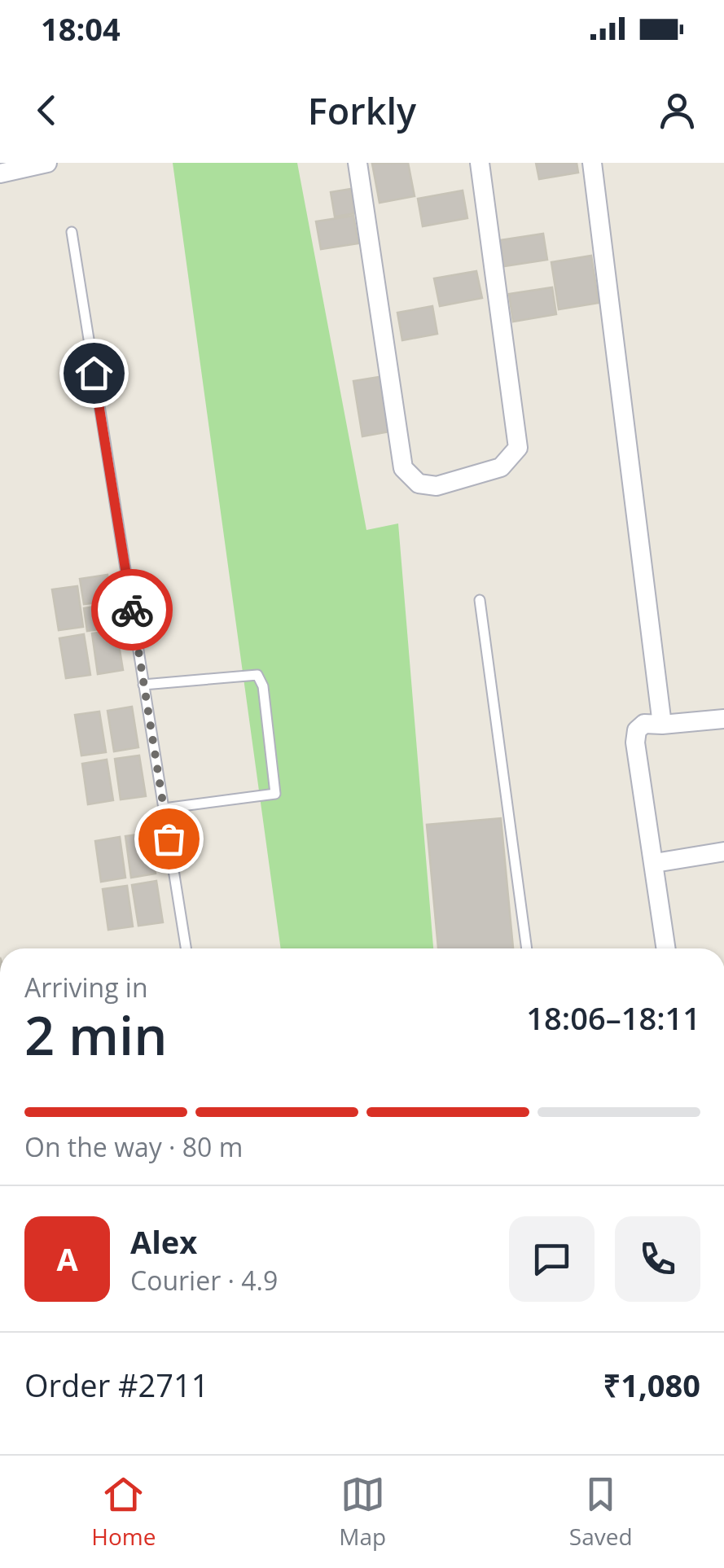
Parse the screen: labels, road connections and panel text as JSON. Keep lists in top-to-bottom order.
{
  "page": {
    "status": "18:04",
    "header": "Forkly",
    "heading": ["2 min", "Arriving in", "18:06–18:11"],
    "panel": [
      "Alex",
      "Courier · 4.9",
      "Order #2711",
      "₹1,080"
    ],
    "bar": "On the way · 80 m",
    "round": "A",
    "tabs": ["Home", "Map", "Saved"]
  }
}
